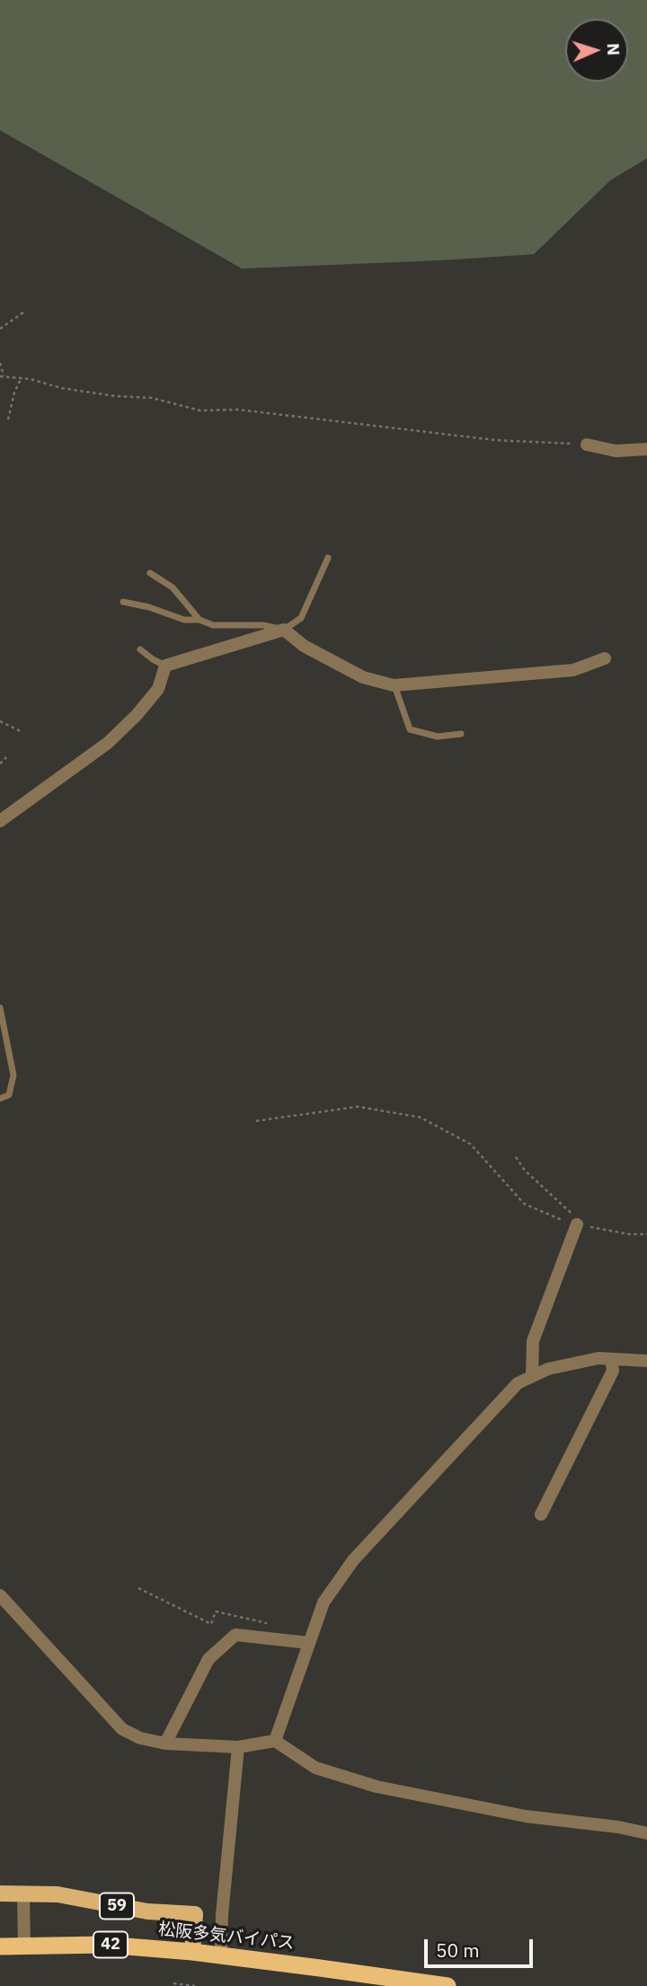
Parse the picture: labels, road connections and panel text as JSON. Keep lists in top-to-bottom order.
{
  "streets": {
    "highway": ["松阪多気バイパス", "42"],
    "main road": ["59"]
  },
  "crossings": [
    ["59", "松阪多気バイパス"]
  ],
  "scale_bar": "50 m",
  "north": "right"
}
